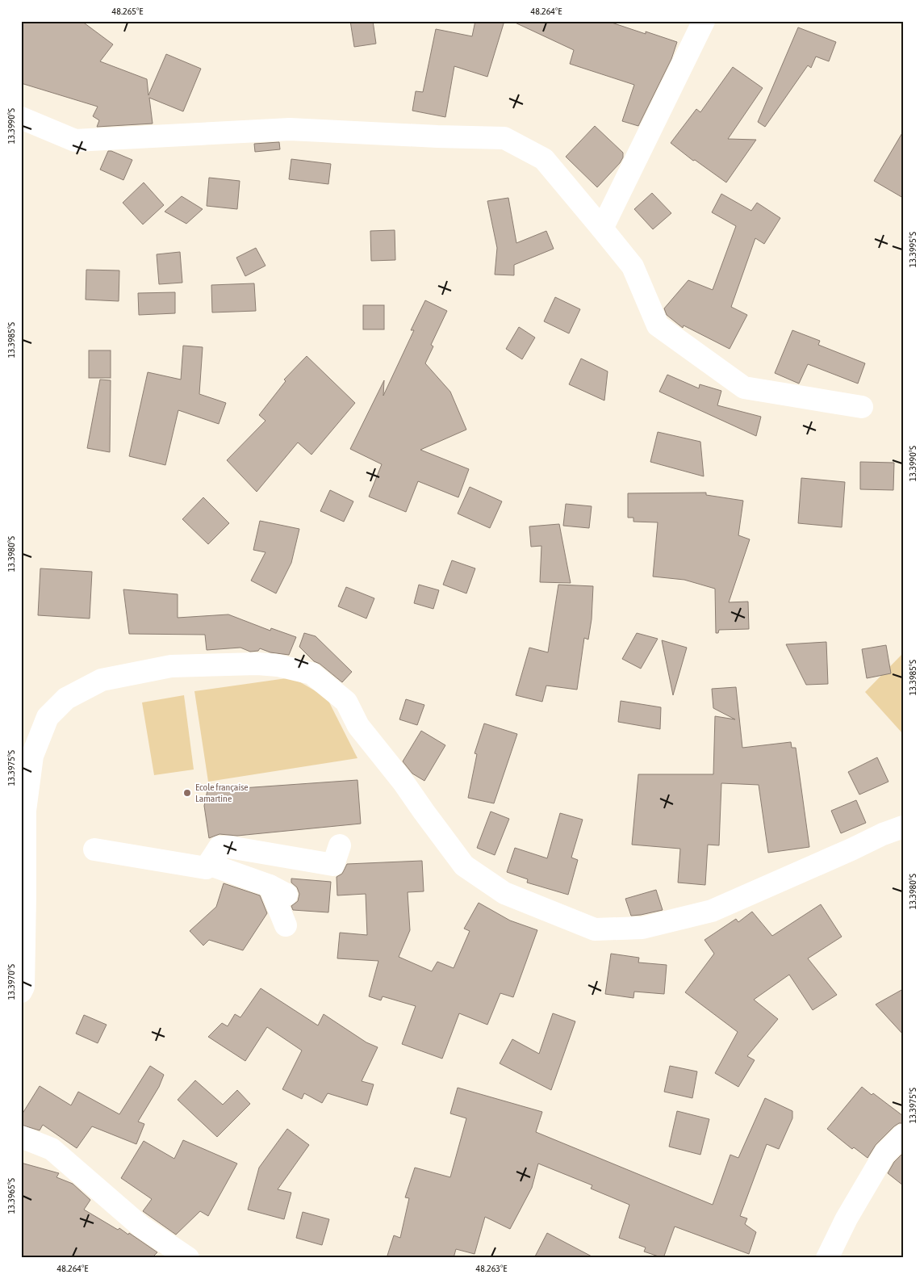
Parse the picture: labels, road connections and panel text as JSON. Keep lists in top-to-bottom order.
{
  "places": ["Ecole française Lamartine"],
  "coordinates": [
    "48.265°E",
    "48.264°E",
    "13.3990°S",
    "13.3995°S",
    "13.3985°S",
    "13.3980°S",
    "13.3975°S",
    "13.3970°S",
    "13.3965°S",
    "48.263°E"
  ]
}
